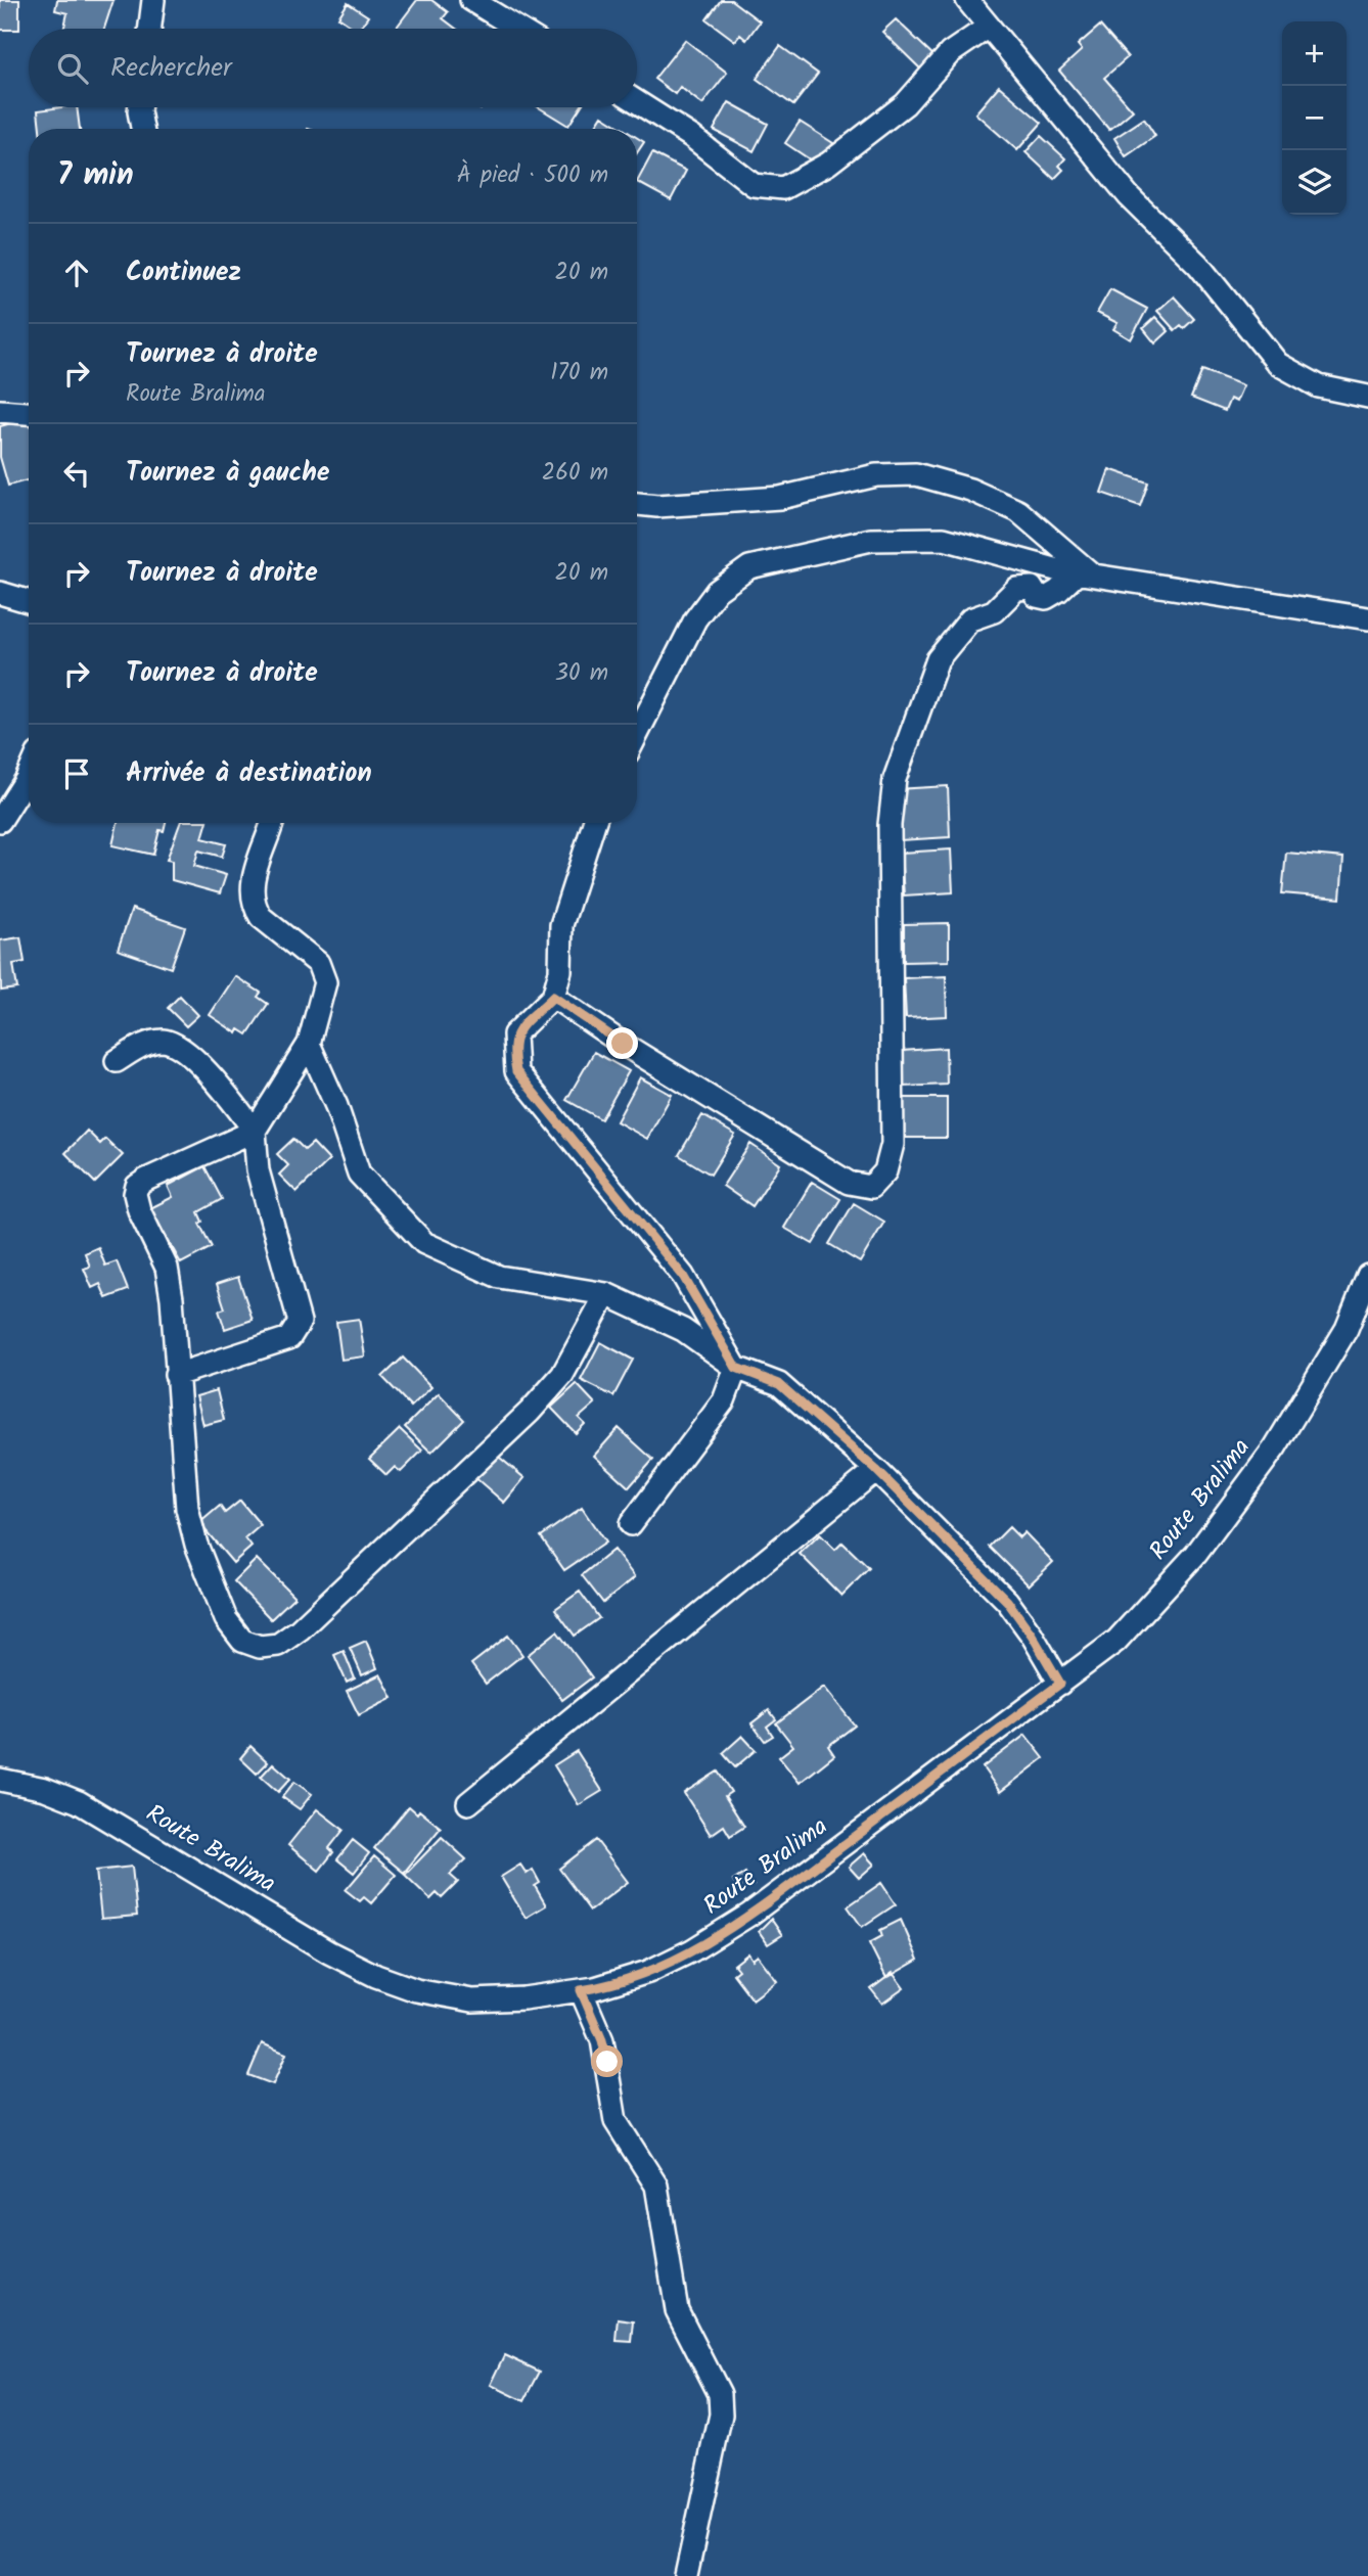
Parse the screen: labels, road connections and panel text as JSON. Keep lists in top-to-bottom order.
{
  "streets": {
    "street": ["Route Bralima"]
  },
  "page": {
    "map_buttons": ["+", "−"],
    "search": "Rechercher",
    "heading": ["7 min", "À pied · 500 m"],
    "list": [
      ["Continuez", "20 m"],
      ["Tournez à droite", "Route Bralima", "170 m"],
      ["Tournez à gauche", "260 m"],
      ["Tournez à droite", "20 m"],
      ["Tournez à droite", "30 m"],
      "Arrivée à destination"
    ]
  }
}
